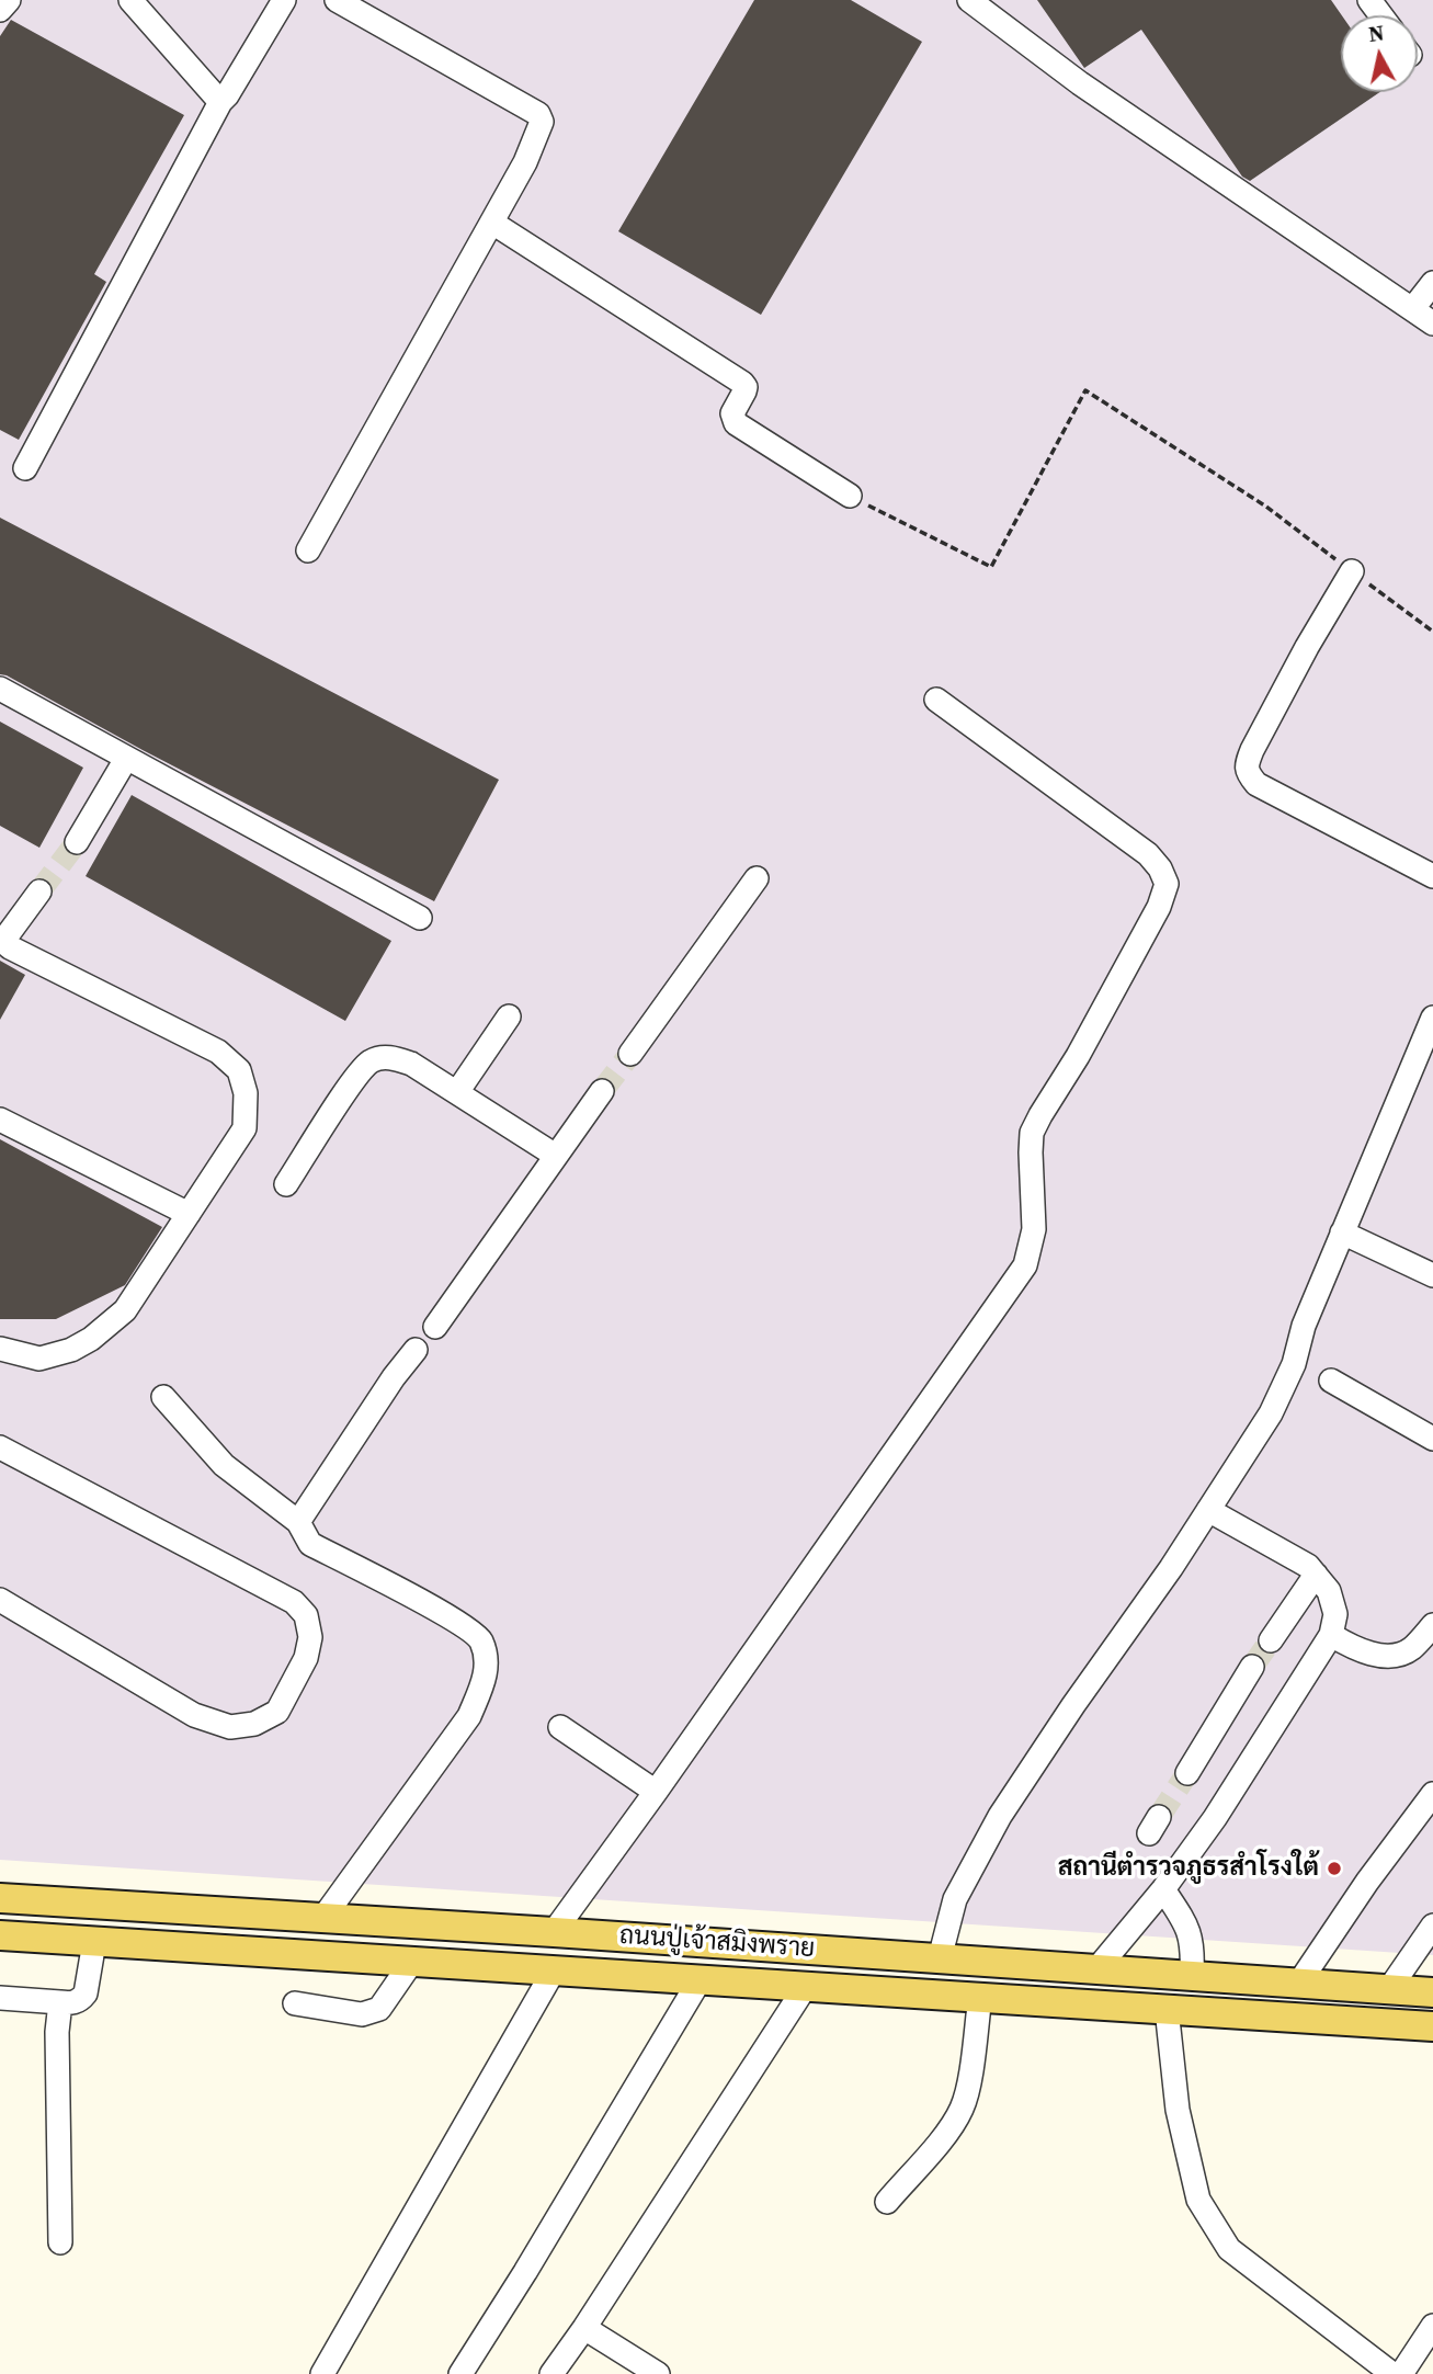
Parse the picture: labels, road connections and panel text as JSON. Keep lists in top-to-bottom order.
{
  "streets": {
    "main road": ["ถนนปู่เจ้าสมิงพราย"]
  },
  "places": ["สถานีตำรวจภูธรสำโรงใต้"],
  "north": "top"
}
